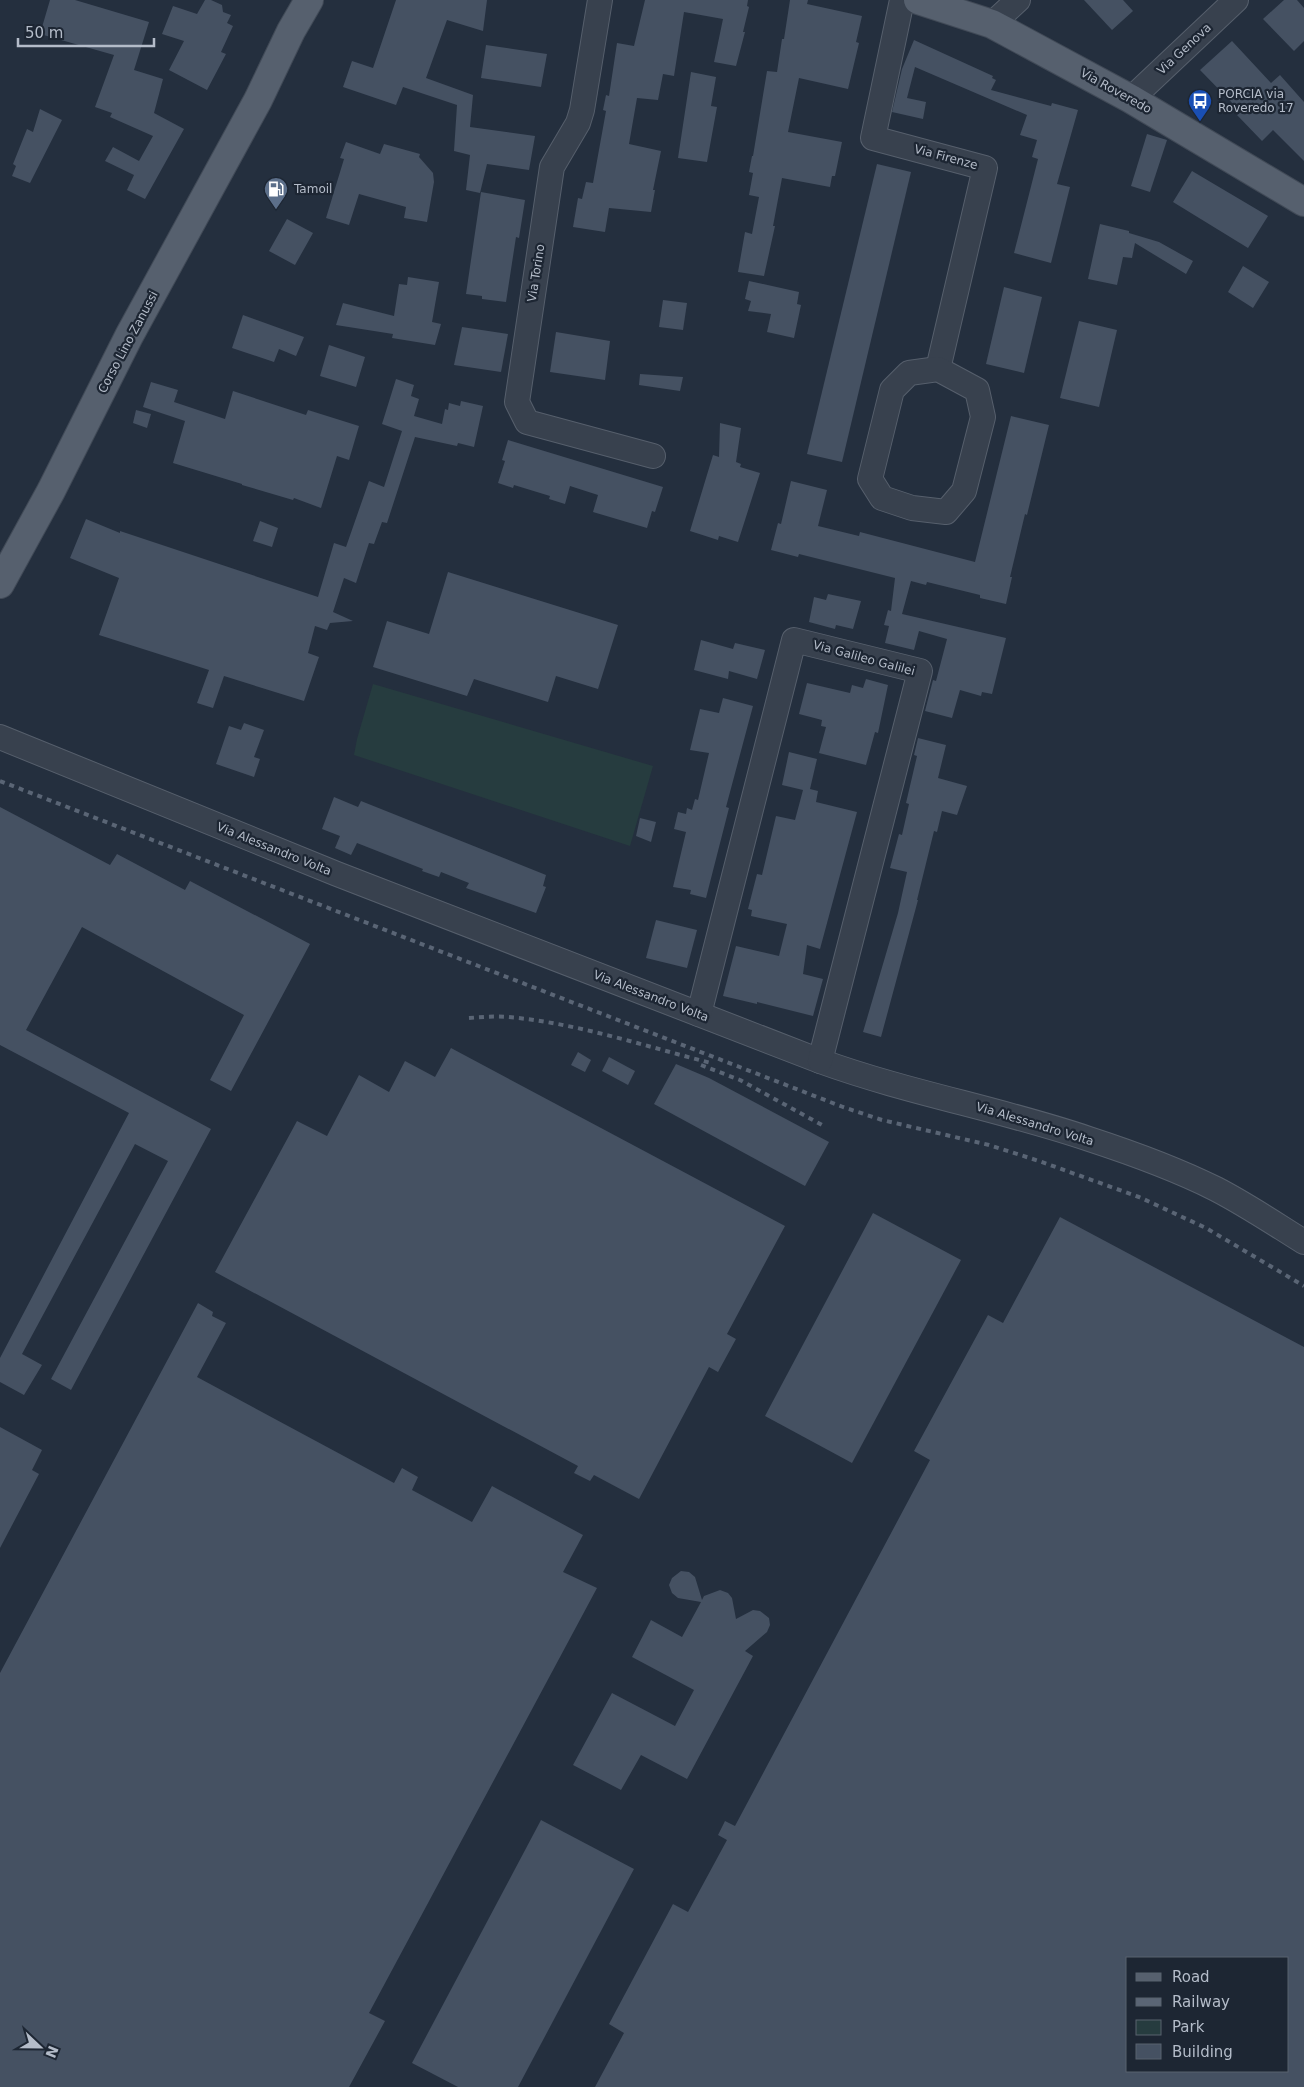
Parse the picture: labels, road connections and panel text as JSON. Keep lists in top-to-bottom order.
{
  "streets": {
    "main road": ["Via Roveredo", "Corso Lino Zanussi"],
    "street": [
      "Via Genova",
      "Via Firenze",
      "Via Torino",
      "Via Galileo Galilei",
      "Via Alessandro Volta"
    ]
  },
  "crossings": [
    ["Via Genova", "Via Roveredo"],
    ["Via Galileo Galilei", "Via Alessandro Volta"]
  ],
  "places": {
    "bus stop": ["PORCIA via Roveredo 17"],
    "fuel station": ["Tamoil"]
  },
  "legend": [
    "Road",
    "Railway",
    "Park",
    "Building"
  ],
  "scale_bar": "50 m",
  "north": "right"
}
